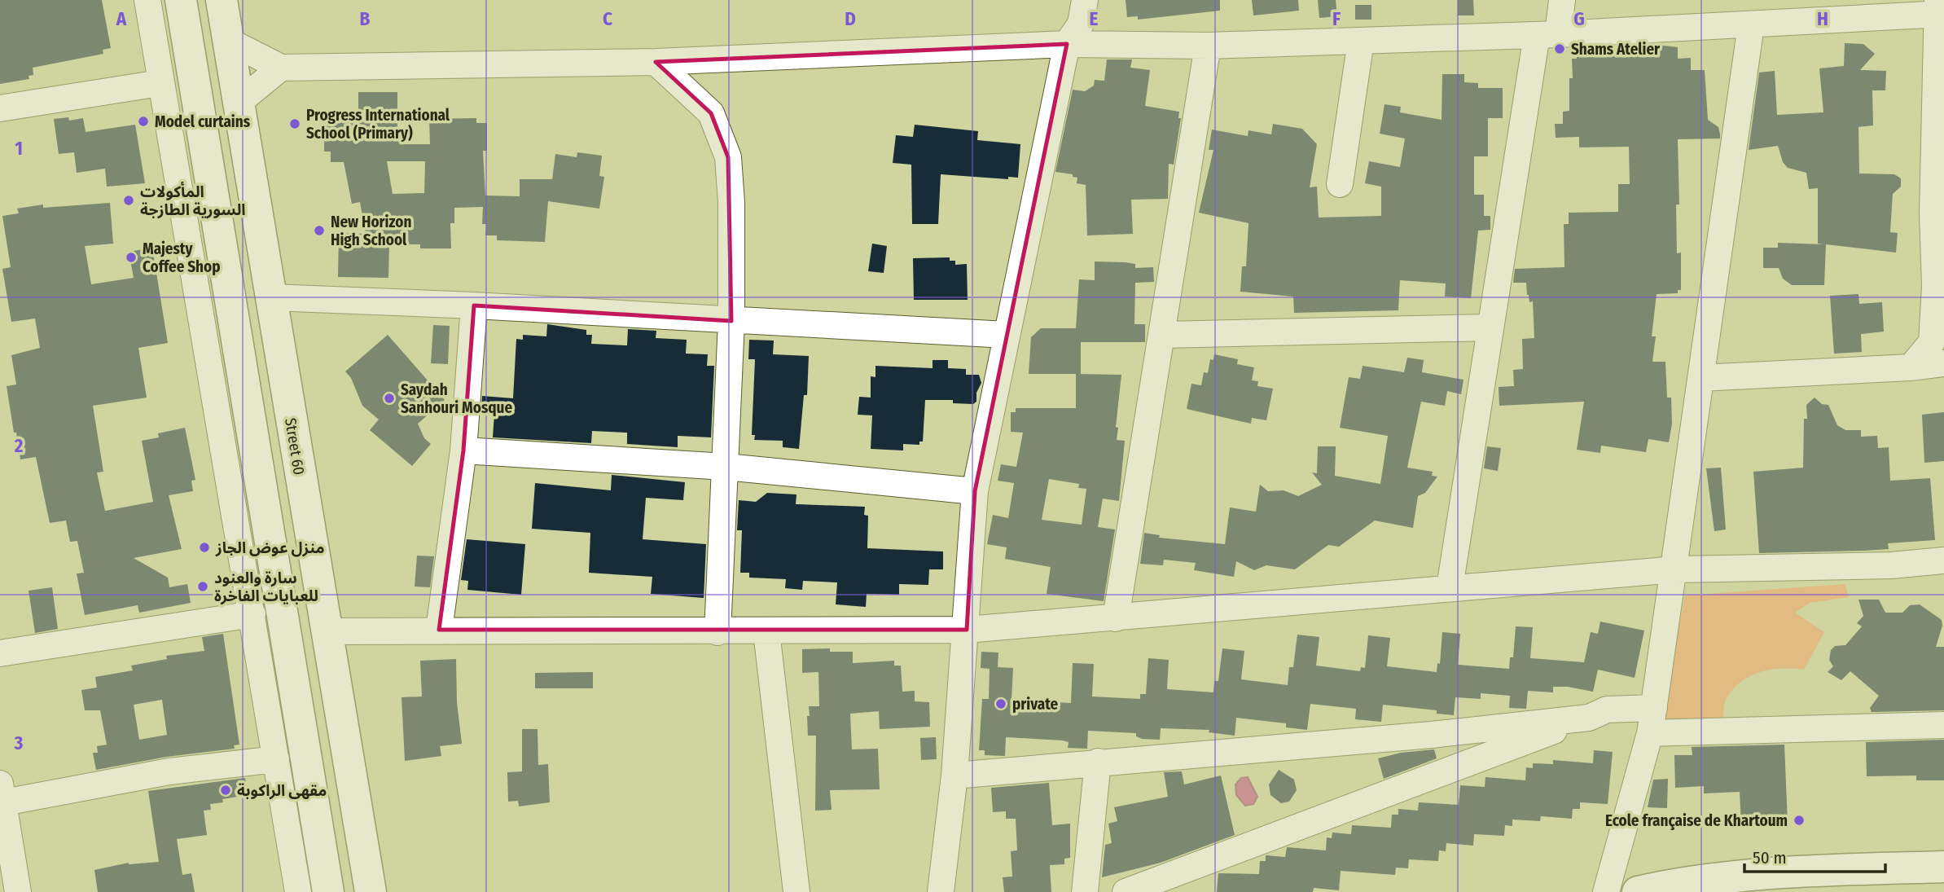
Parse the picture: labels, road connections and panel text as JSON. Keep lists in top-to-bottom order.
{
  "streets": {
    "main road": ["Street 60"]
  },
  "places": [
    "Shams Atelier",
    "Model curtains",
    "Progress International School (Primary)",
    "المأكولات السورية الطازجة",
    "New Horizon High School",
    "Majesty Coffee Shop",
    "Saydah Sanhouri Mosque",
    "منزل عوض الجاز",
    "سارة والعنود للعبايات الفاخرة",
    "private",
    "مقهى الراكوبة",
    "Ecole française de Khartoum"
  ],
  "scale_bar": "50 m",
  "grid": {
    "columns": [
      "A",
      "B",
      "C",
      "D",
      "E",
      "F",
      "G",
      "H"
    ],
    "rows": ["1", "2", "3"]
  }
}
